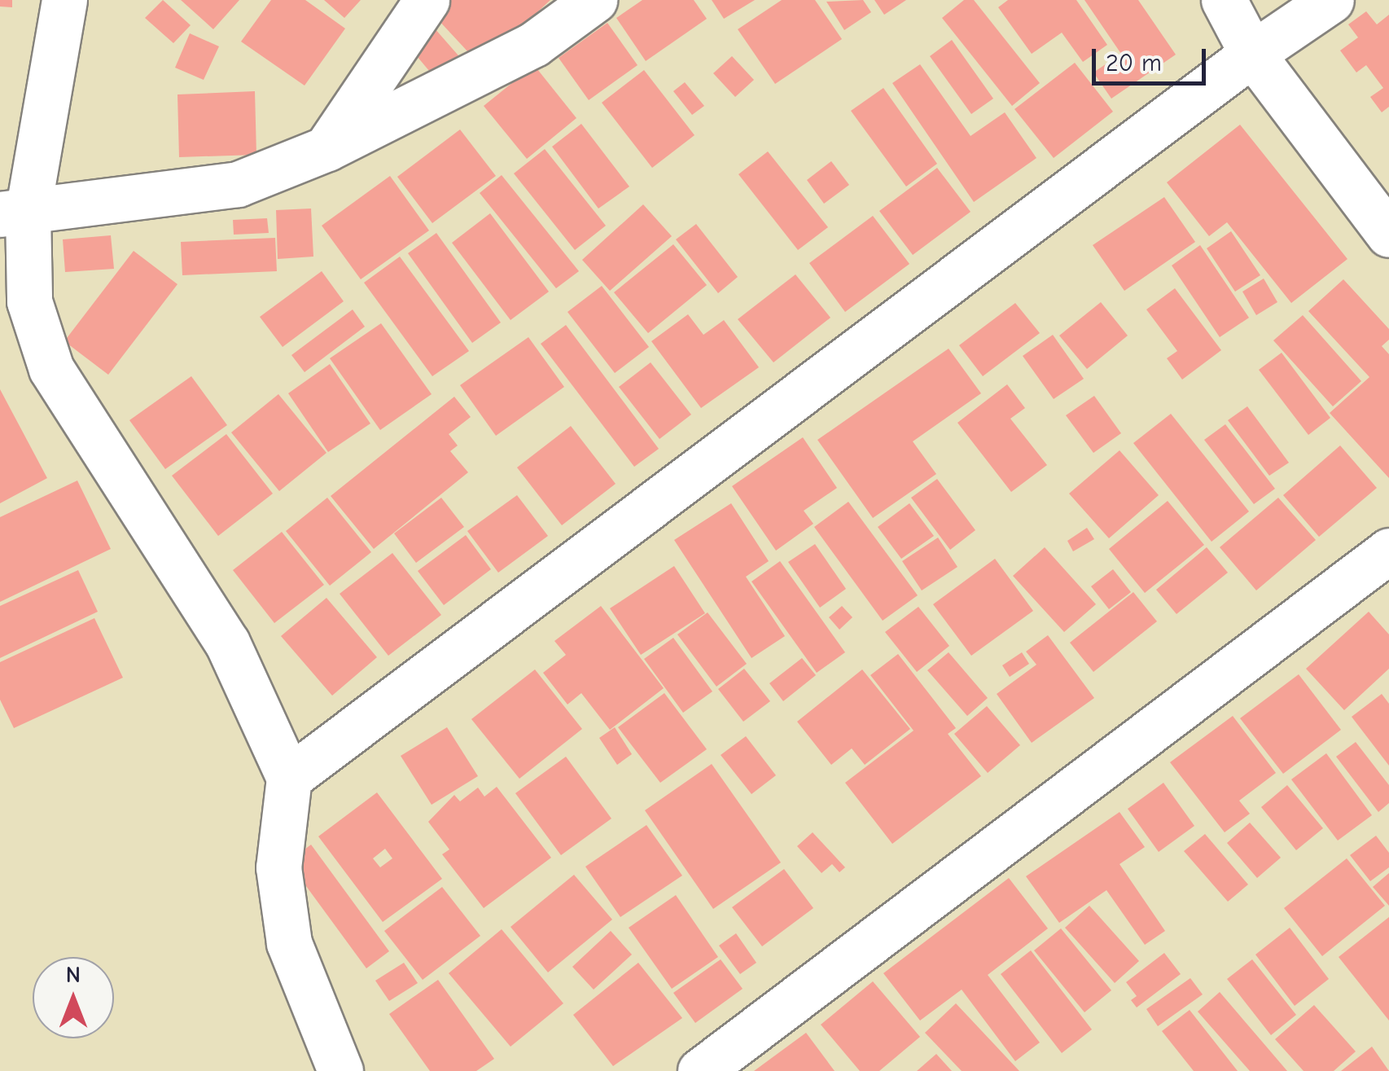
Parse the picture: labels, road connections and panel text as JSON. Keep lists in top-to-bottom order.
{
  "scale_bar": "20 m",
  "north": "top"
}
